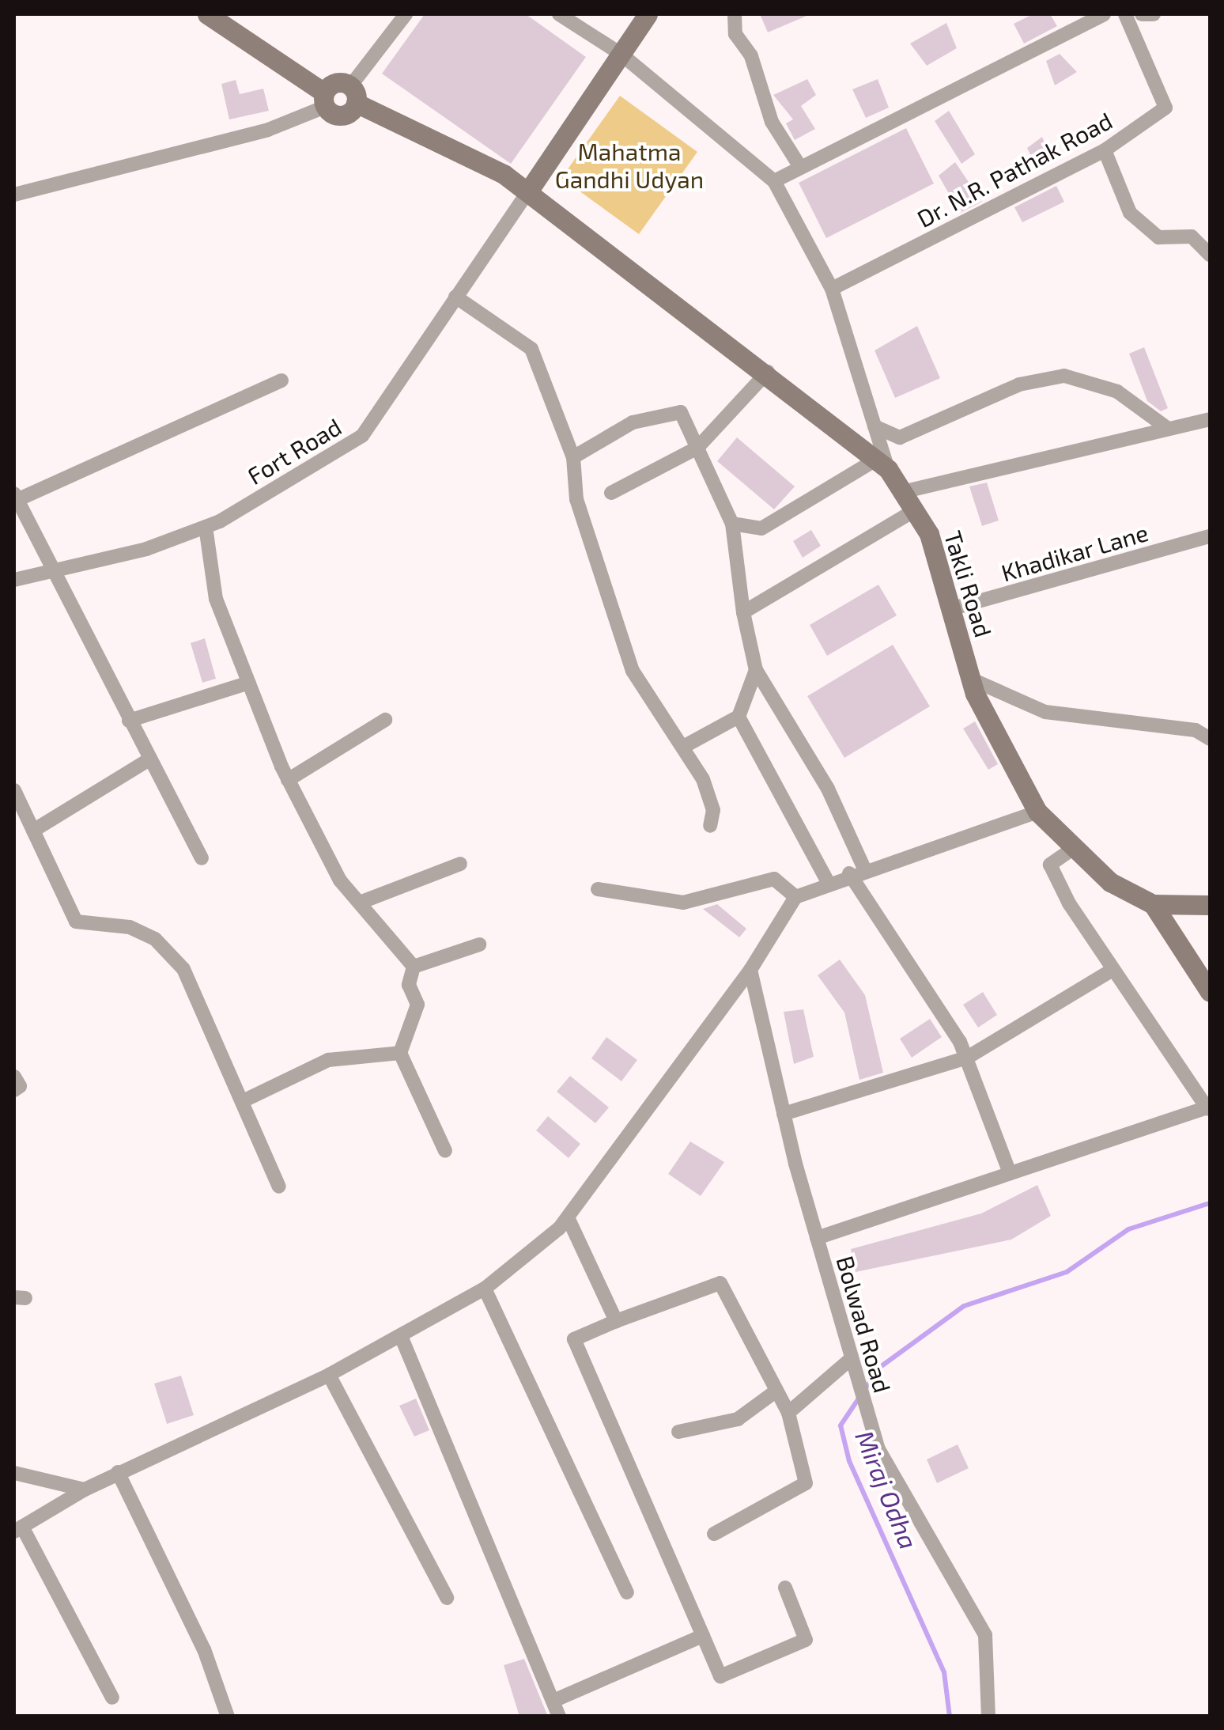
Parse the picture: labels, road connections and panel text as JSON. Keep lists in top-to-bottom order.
{
  "streets": {
    "main road": ["Takli Road"],
    "street": [
      "Dr. N.R. Pathak Road",
      "Fort Road",
      "Khadikar Lane",
      "Bolwad Road"
    ]
  },
  "crossings": [
    ["Fort Road", "Takli Road"],
    ["Khadikar Lane", "Takli Road"]
  ],
  "water": ["Miraj Odha"],
  "parks": ["Mahatma Gandhi Udyan"]
}
